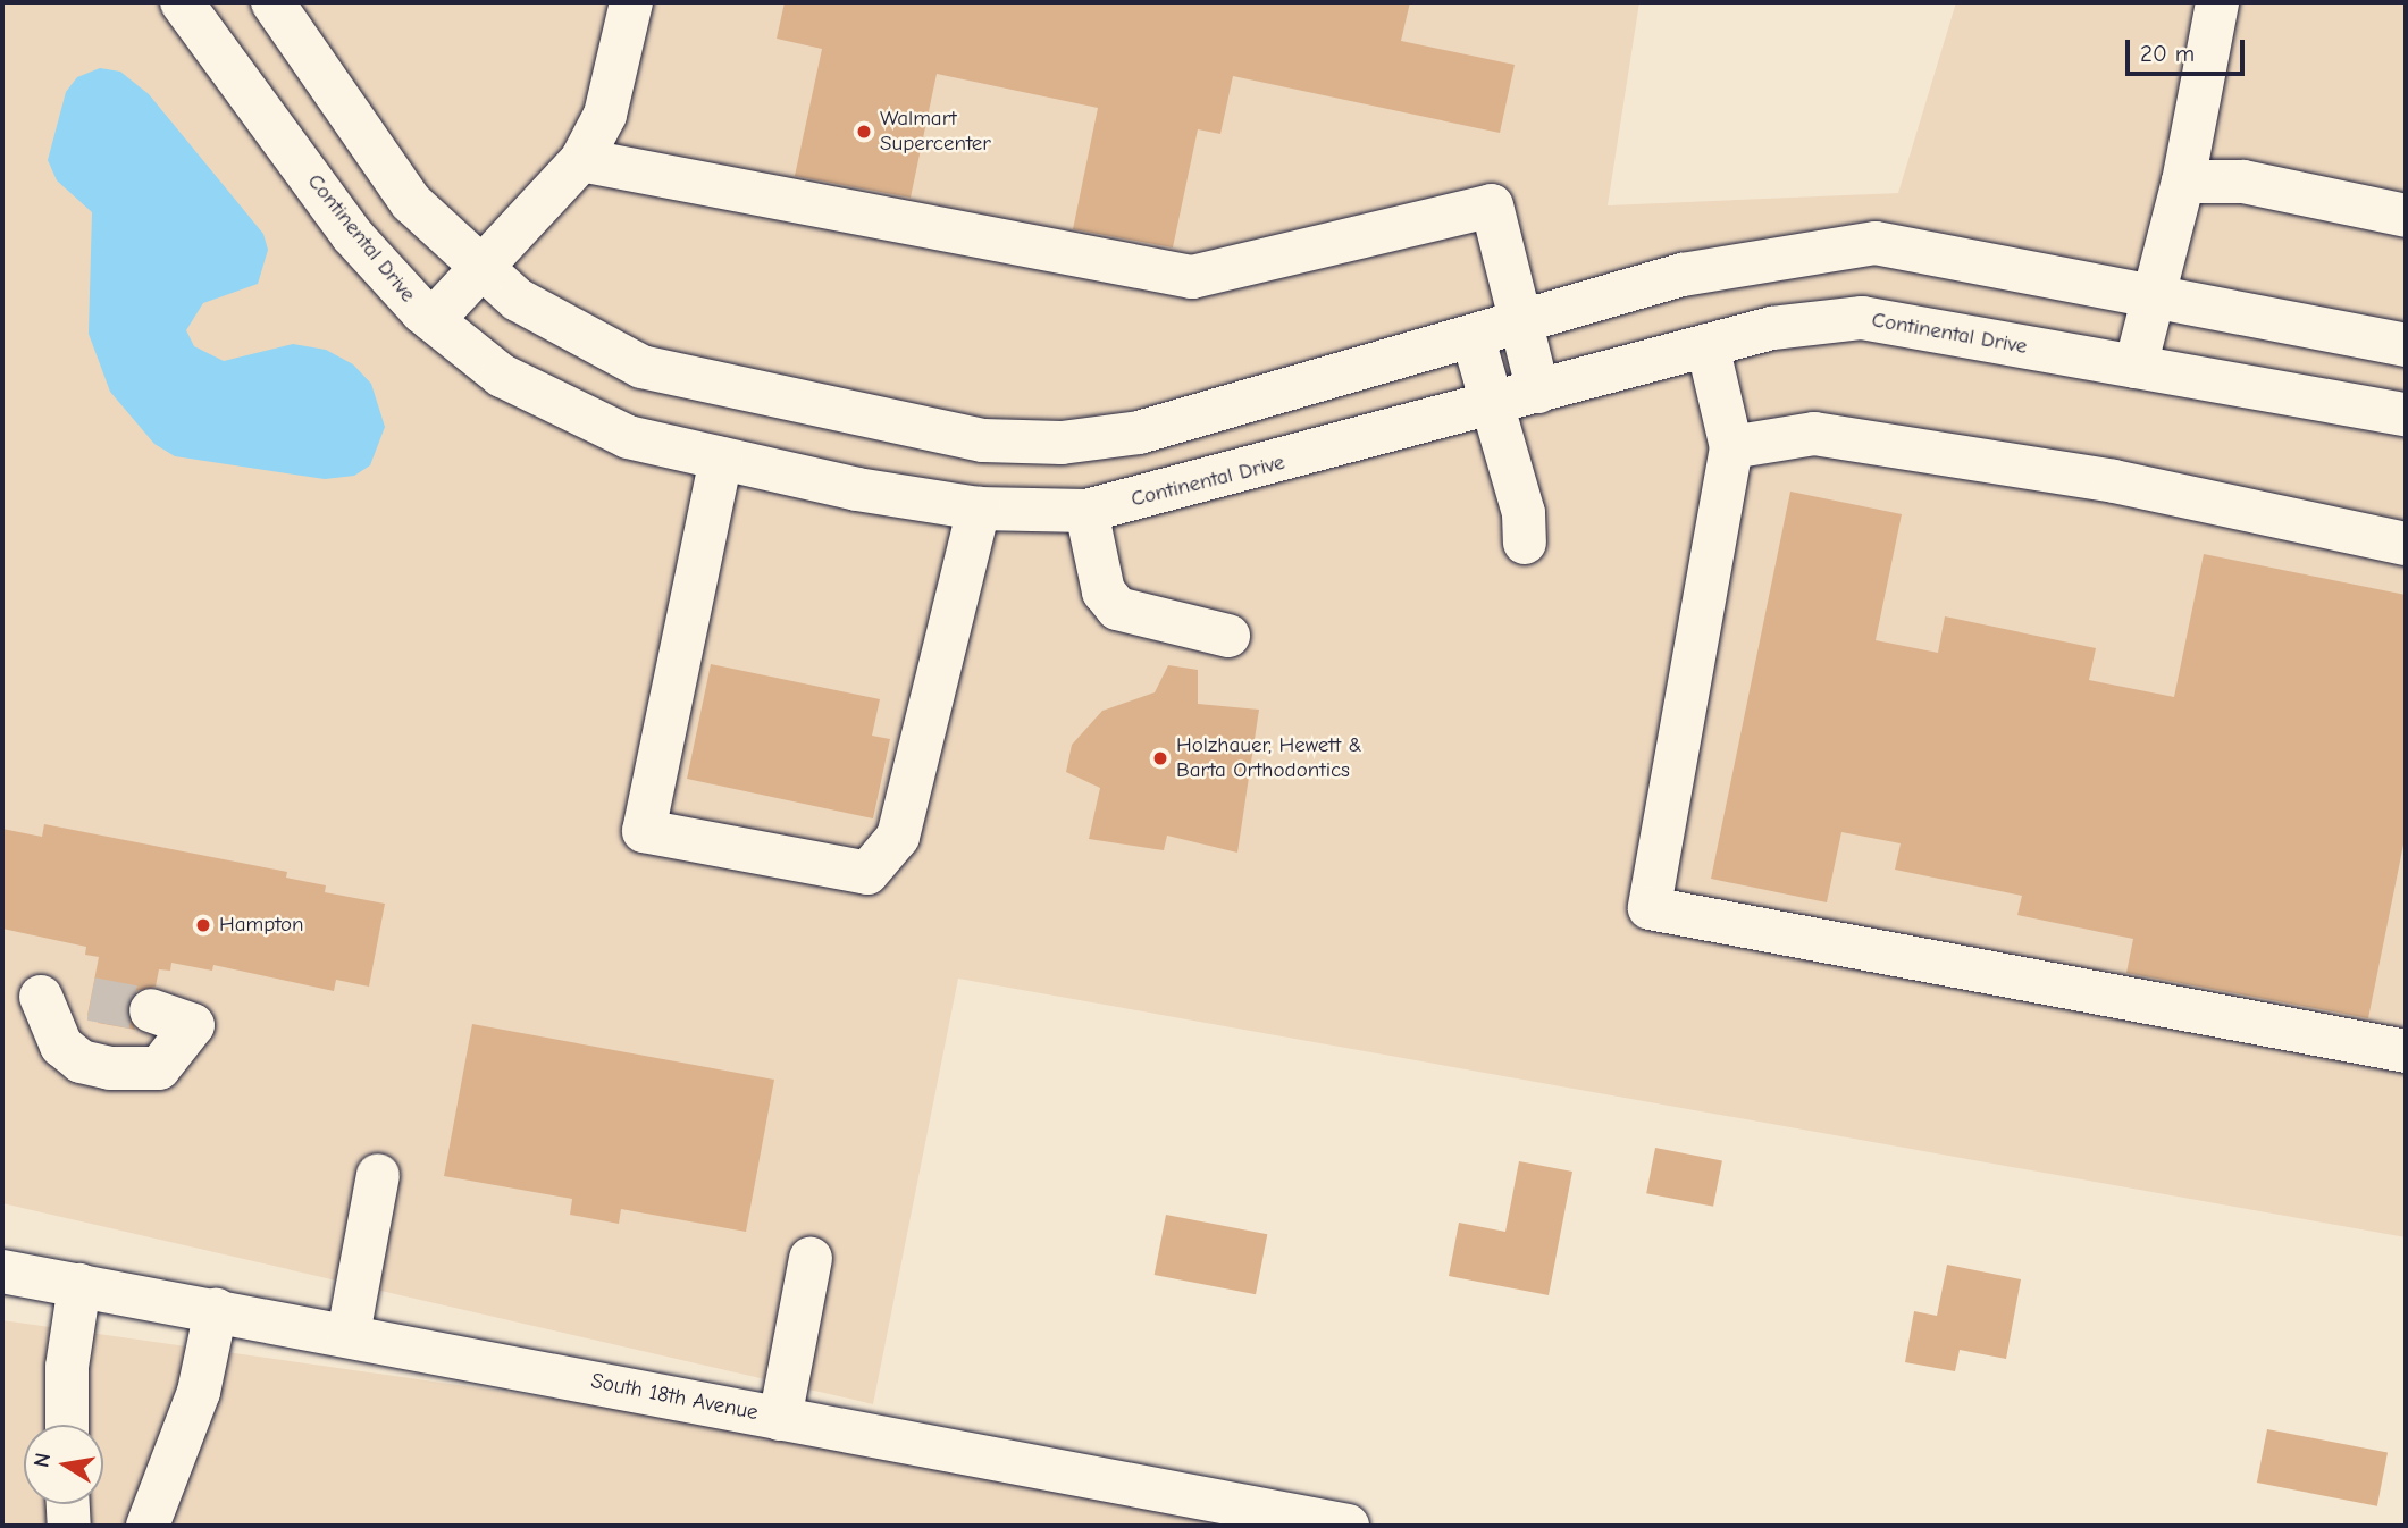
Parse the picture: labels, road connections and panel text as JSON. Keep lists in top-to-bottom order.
{
  "streets": {
    "street": ["Continental Drive", "South 18th Avenue"]
  },
  "places": ["Walmart Supercenter", "Holzhauer, Hewett & Barta Orthodontics", "Hampton"],
  "scale_bar": "20 m",
  "north": "left"
}
